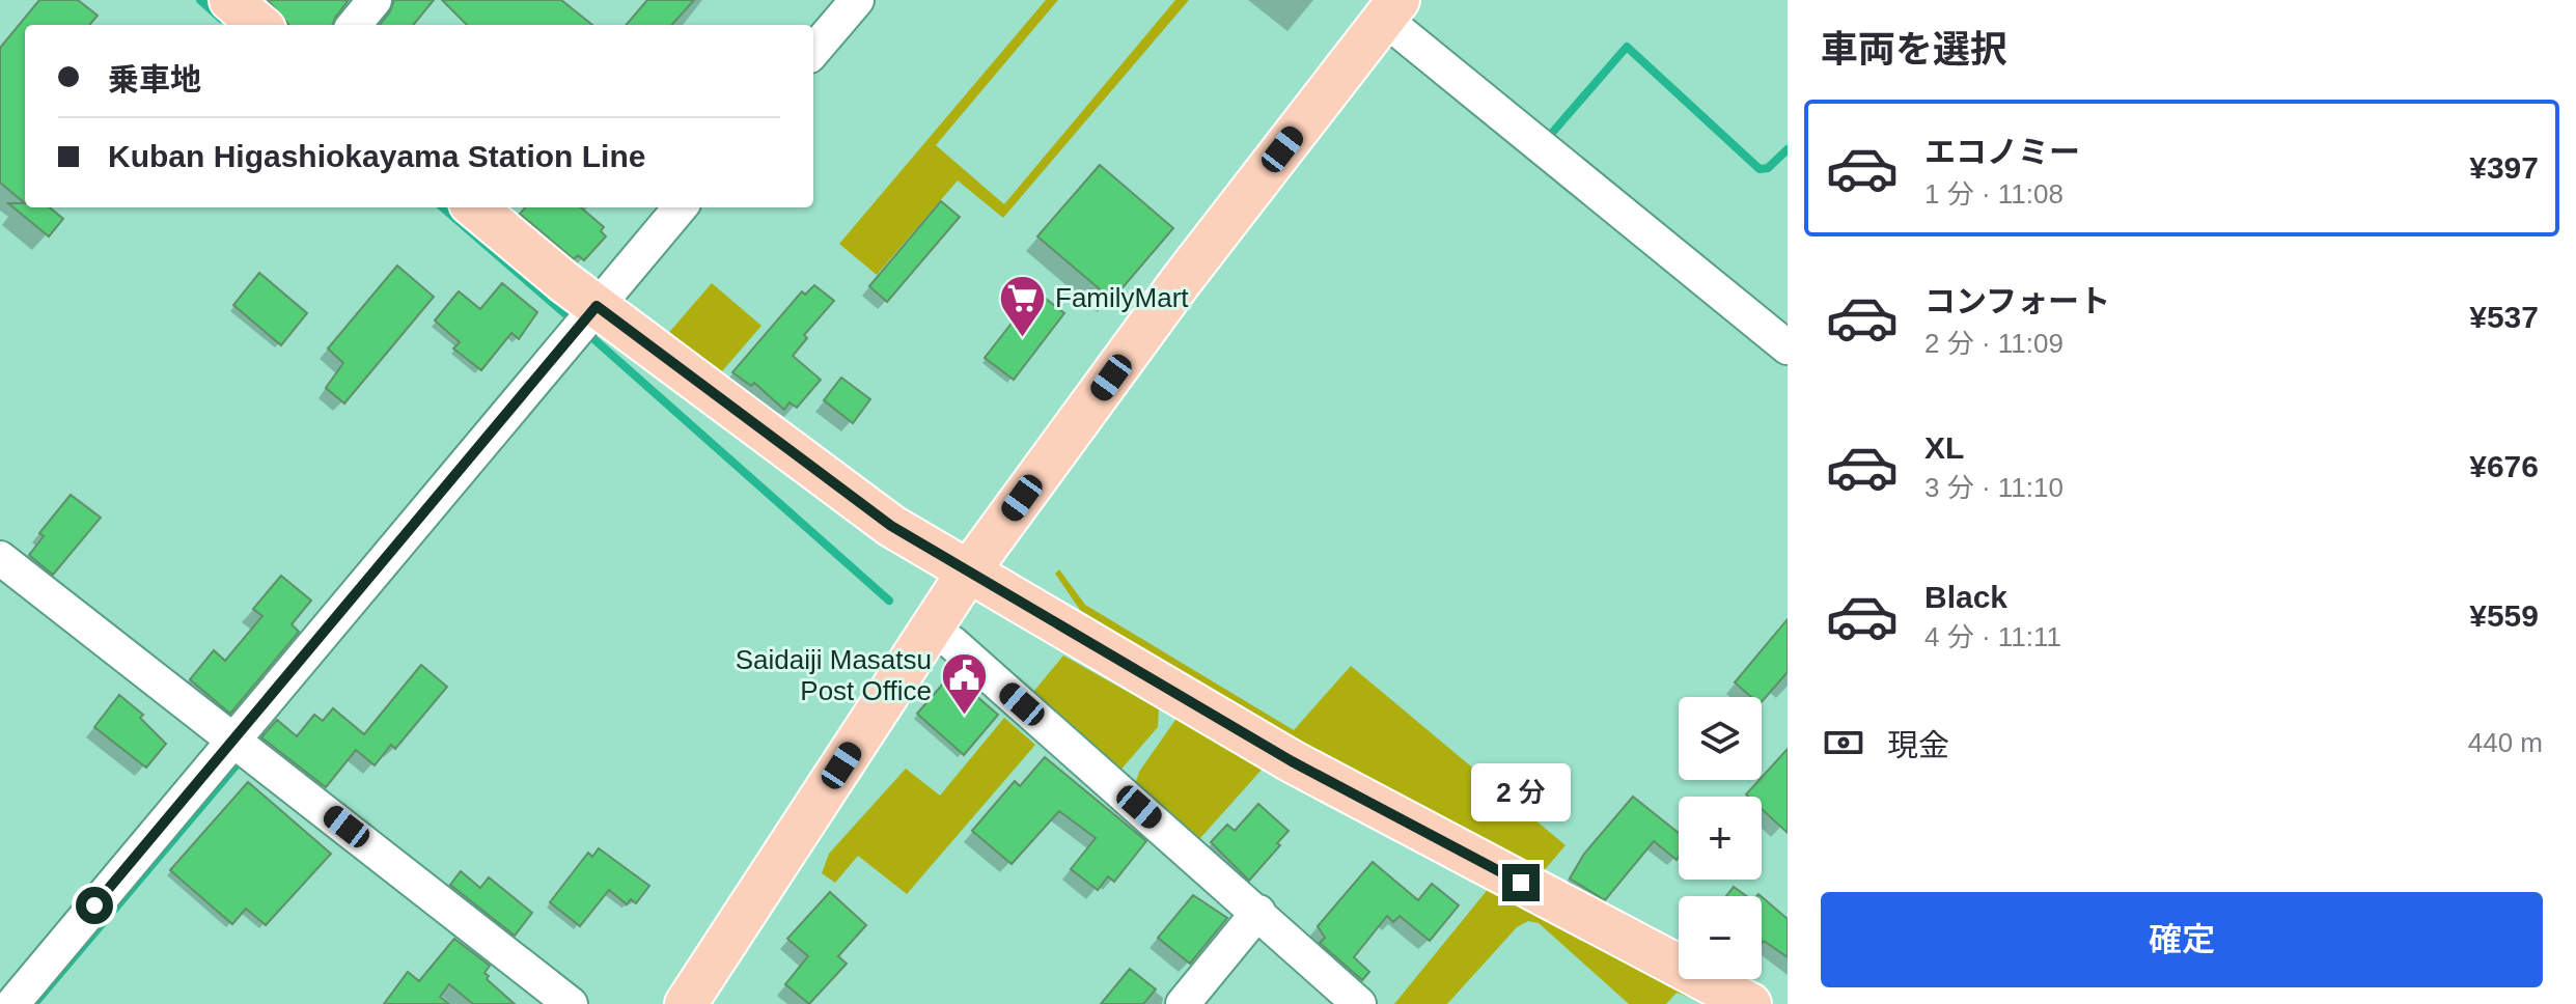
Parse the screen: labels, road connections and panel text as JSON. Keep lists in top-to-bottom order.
{
  "places": {
    "supermarket": ["FamilyMart"],
    "public building": ["Saidaiji Masatsu Post Office"]
  },
  "page": {
    "heading": "車両を選択",
    "banner": ["乗車地", "Kuban Higashiokayama Station Line"],
    "list": [
      {
        "name": "エコノミー",
        "note": "1 分 · 11:08",
        "value": "¥397"
      },
      {
        "name": "コンフォート",
        "note": "2 分 · 11:09",
        "value": "¥537"
      },
      {
        "name": "XL",
        "note": "3 分 · 11:10",
        "value": "¥676"
      },
      {
        "name": "Black",
        "note": "4 分 · 11:11",
        "value": "¥559"
      }
    ],
    "map_buttons": ["+", "−"],
    "pay": ["現金", "440 m"],
    "bubble": "2 分",
    "buttons": "確定"
  }
}
